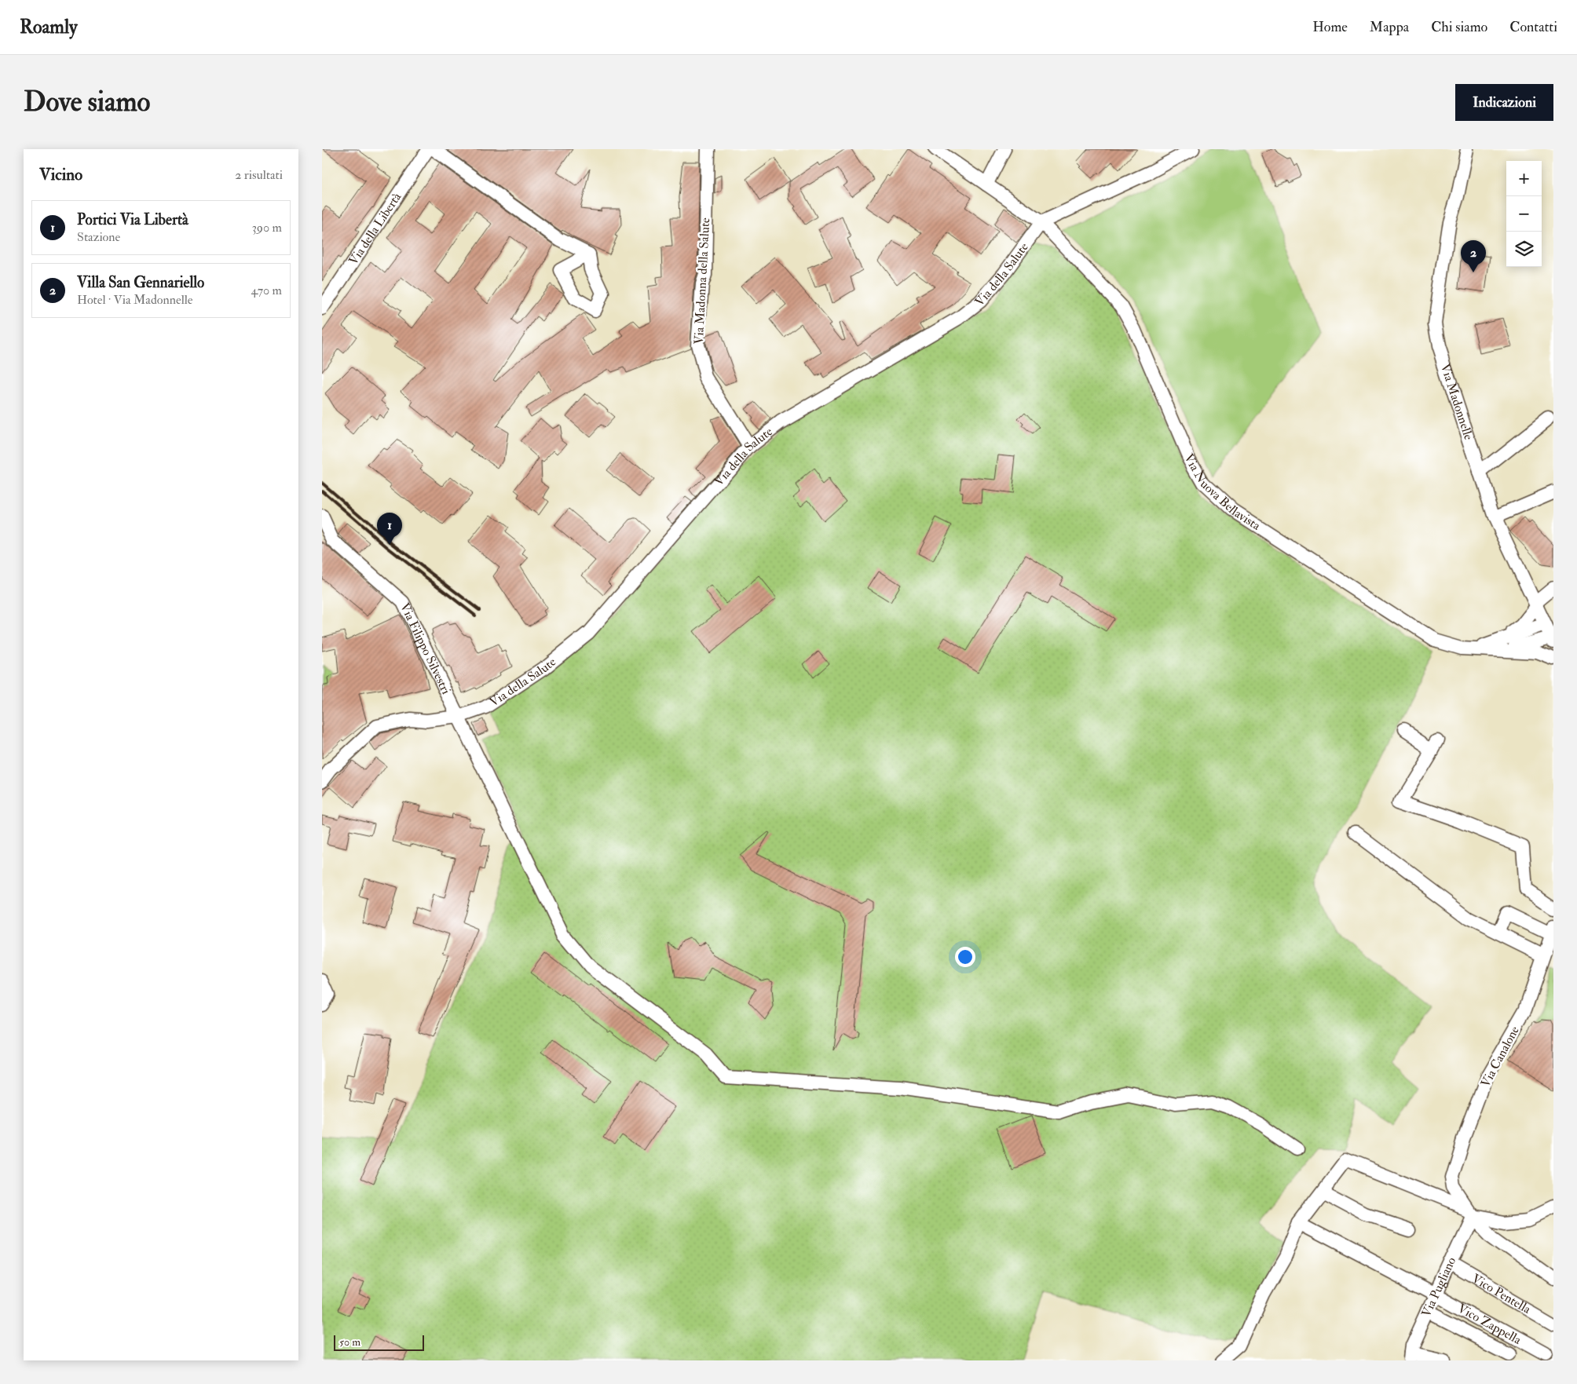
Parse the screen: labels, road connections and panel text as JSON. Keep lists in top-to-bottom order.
{
  "streets": {
    "street": [
      "Via della Libertà",
      "Via della Salute",
      "Via Madonna della Salute",
      "Via Madonnelle",
      "Via Nuova Bellavista",
      "Via Filippo Silvestri",
      "Via Canalone",
      "Via Pugliano",
      "Vico Pentella",
      "Vico Zappella"
    ]
  },
  "crossings": [
    ["Via della Salute", "Via Madonna della Salute"],
    ["Via della Salute", "Via Nuova Bellavista"],
    ["Via della Salute", "Via Filippo Silvestri"],
    ["Via Canalone", "Via Pugliano"],
    ["Via Pugliano", "Vico Pentella"],
    ["Via Pugliano", "Vico Zappella"]
  ],
  "scale_bar": "50 m",
  "page": {
    "header": "Roamly",
    "nav": [
      "Home",
      "Mappa",
      "Chi siamo",
      "Contatti"
    ],
    "buttons": "Indicazioni",
    "title": "Dove siamo",
    "heading": ["Vicino", "2 risultati"],
    "map_buttons": ["+", "−"],
    "list": [
      {
        "mark": "1",
        "name": "Portici Via Libertà",
        "note": "Stazione",
        "value": "390 m"
      },
      {
        "mark": "2",
        "name": "Villa San Gennariello",
        "note": "Hotel · Via Madonnelle",
        "value": "470 m"
      }
    ],
    "pins": ["2", "1"],
    "scale": "50 m"
  }
}
